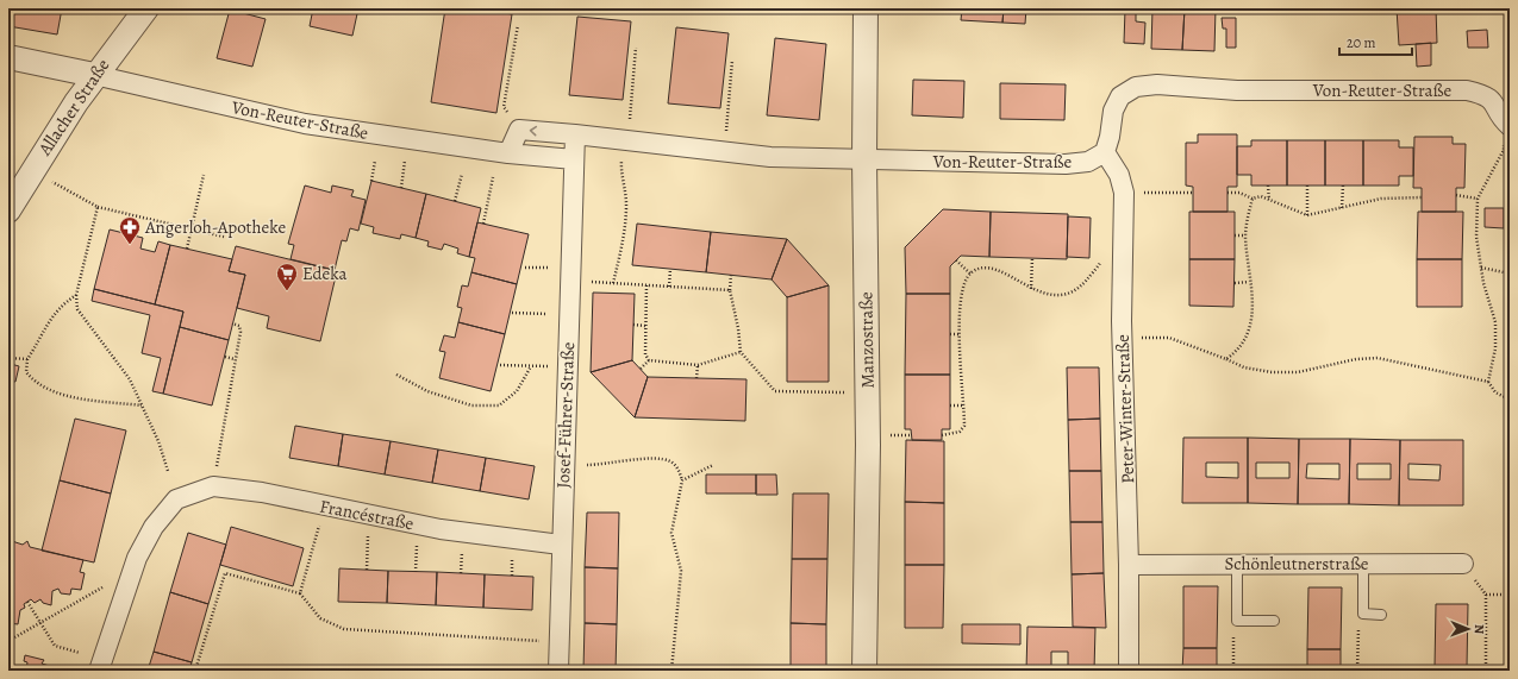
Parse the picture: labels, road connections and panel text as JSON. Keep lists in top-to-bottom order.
{
  "streets": {
    "street": [
      "Von-Reuter-Straße",
      "Allacher Straße",
      "Manzostraße",
      "Peter-Winter-Straße",
      "Josef-Führer-Straße",
      "Francéstraße",
      "Schönleutnerstraße"
    ]
  },
  "crossings": [
    ["Von-Reuter-Straße", "Allacher Straße"],
    ["Von-Reuter-Straße", "Manzostraße"],
    ["Von-Reuter-Straße", "Peter-Winter-Straße"],
    ["Von-Reuter-Straße", "Josef-Führer-Straße"],
    ["Peter-Winter-Straße", "Schönleutnerstraße"],
    ["Josef-Führer-Straße", "Francéstraße"]
  ],
  "places": {
    "pharmacy": ["Angerloh-Apotheke"],
    "supermarket": ["Edeka"]
  },
  "scale_bar": "20 m",
  "north": "right"
}
